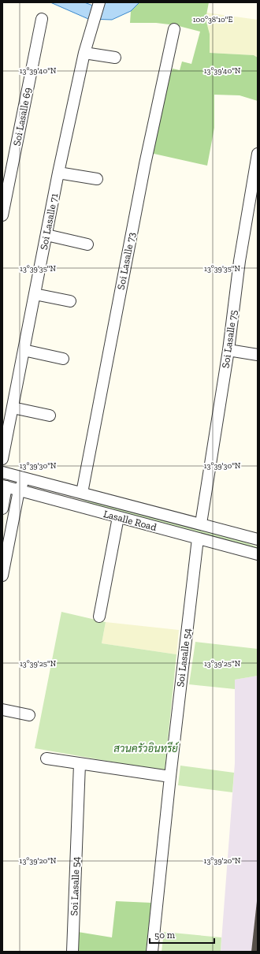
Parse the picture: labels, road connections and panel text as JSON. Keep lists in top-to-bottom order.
{
  "streets": {
    "street": [
      "Soi Lasalle 69",
      "Soi Lasalle 71",
      "Soi Lasalle 73",
      "Soi Lasalle 75",
      "Lasalle Road",
      "Soi Lasalle 54"
    ]
  },
  "crossings": [
    ["Soi Lasalle 73", "Lasalle Road"],
    ["Soi Lasalle 75", "Lasalle Road"],
    ["Lasalle Road", "Soi Lasalle 54"]
  ],
  "parks": ["สวนครัวอินทรีย์"],
  "scale_bar": "50 m",
  "coordinates": [
    "100°38'10\"E",
    "13°39'40\"N",
    "13°39'35\"N",
    "13°39'30\"N",
    "13°39'25\"N",
    "13°39'20\"N"
  ]
}
